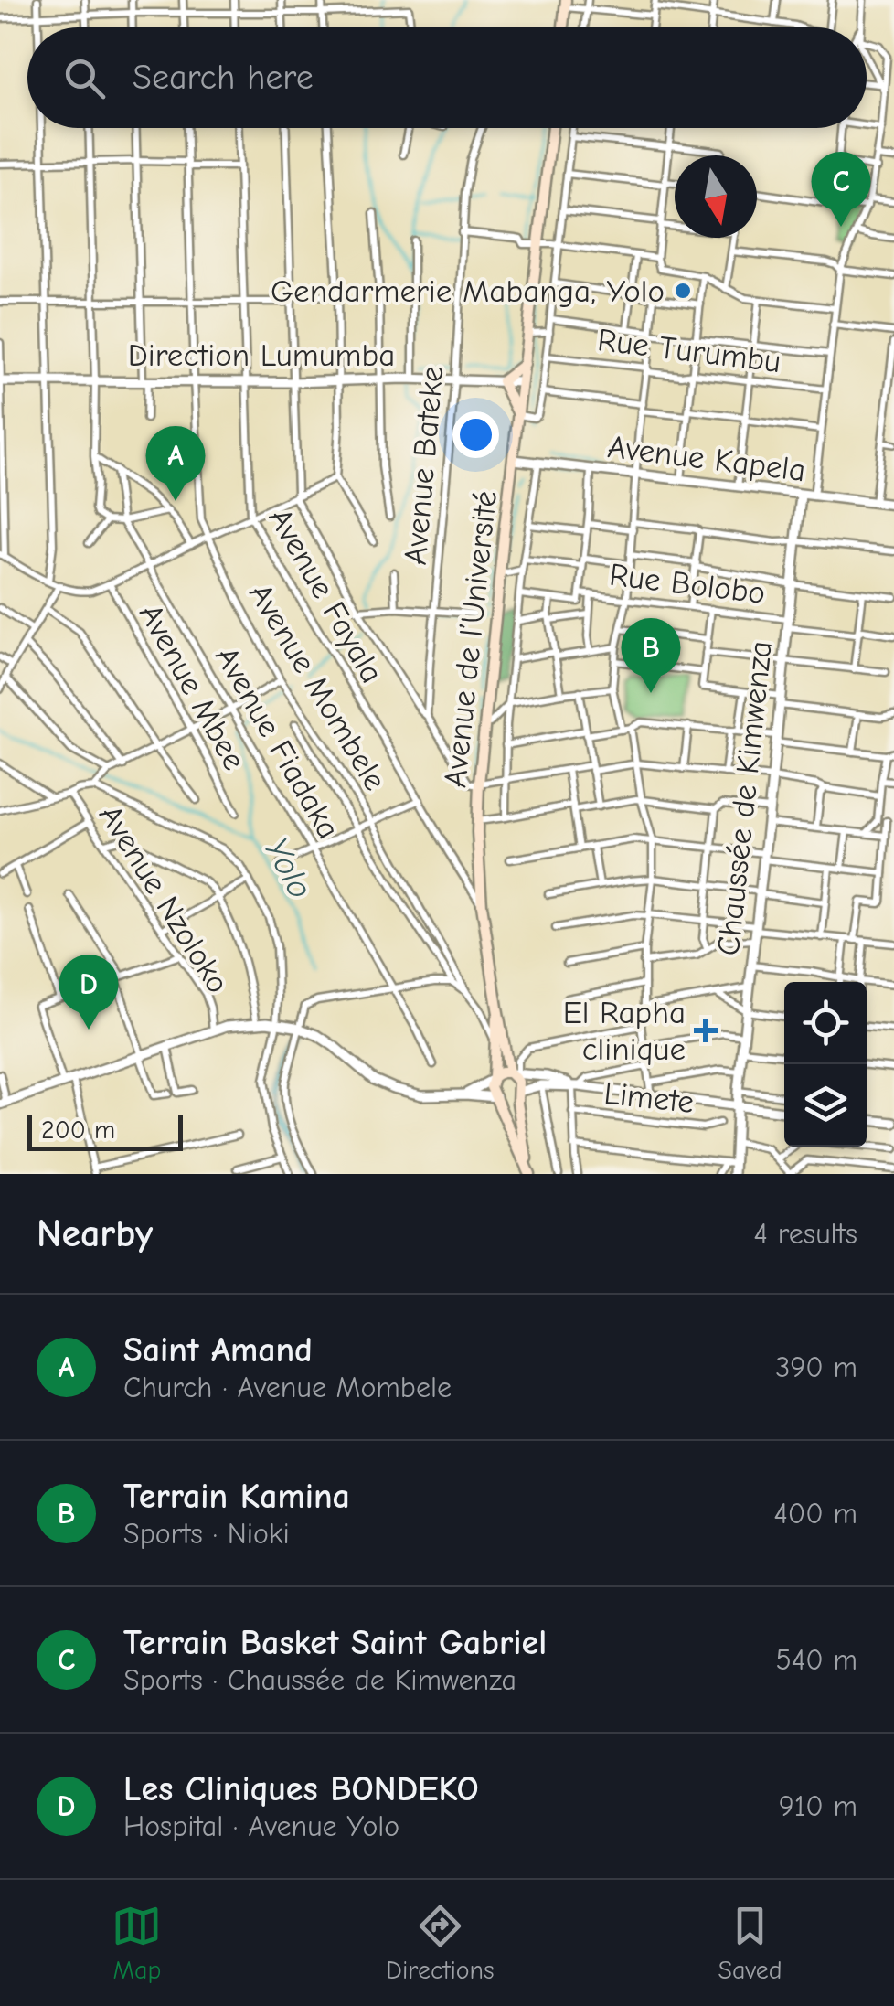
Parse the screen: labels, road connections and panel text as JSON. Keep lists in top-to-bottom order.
{
  "streets": {
    "main road": ["Avenue de l’Université"],
    "street": [
      "Rue Turumbu",
      "Direction Lumumba",
      "Avenue Kapela",
      "Avenue Bateke",
      "Rue Bolobo",
      "Avenue Fayala",
      "Avenue Mbee",
      "Avenue Mombele",
      "Avenue Fiadaka",
      "Chaussée de Kimwenza",
      "Avenue Nzoloko",
      "Limete"
    ]
  },
  "crossings": [
    ["Direction Lumumba", "Avenue Bateke"],
    ["Direction Lumumba", "Avenue Fayala"],
    ["Direction Lumumba", "Avenue de l’Université"],
    ["Direction Lumumba", "Avenue Mombele"],
    ["Avenue Kapela", "Avenue de l’Université"],
    ["Avenue Kapela", "Chaussée de Kimwenza"],
    ["Rue Bolobo", "Chaussée de Kimwenza"],
    ["Avenue Fayala", "Avenue de l’Université"],
    ["Avenue de l’Université", "Avenue Mombele"]
  ],
  "water": ["Yolo"],
  "places": {
    "other": ["Gendarmerie Mabanga, Yolo"],
    "health": ["El Rapha clinique"]
  },
  "scale_bar": "200 m",
  "north": "bottom",
  "page": {
    "search": "Search here",
    "pins": [
      "C",
      "A",
      "B",
      "D"
    ],
    "scale": "200 m",
    "heading": ["Nearby", "4 results"],
    "list": [
      {
        "mark": "A",
        "name": "Saint Amand",
        "note": "Church · Avenue Mombele",
        "value": "390 m"
      },
      {
        "mark": "B",
        "name": "Terrain Kamina",
        "note": "Sports · Nioki",
        "value": "400 m"
      },
      {
        "mark": "C",
        "name": "Terrain Basket Saint Gabriel",
        "note": "Sports · Chaussée de Kimwenza",
        "value": "540 m"
      },
      {
        "mark": "D",
        "name": "Les Cliniques BONDEKO",
        "note": "Hospital · Avenue Yolo",
        "value": "910 m"
      }
    ],
    "nav": ["Map", "Directions", "Saved"]
  }
}
